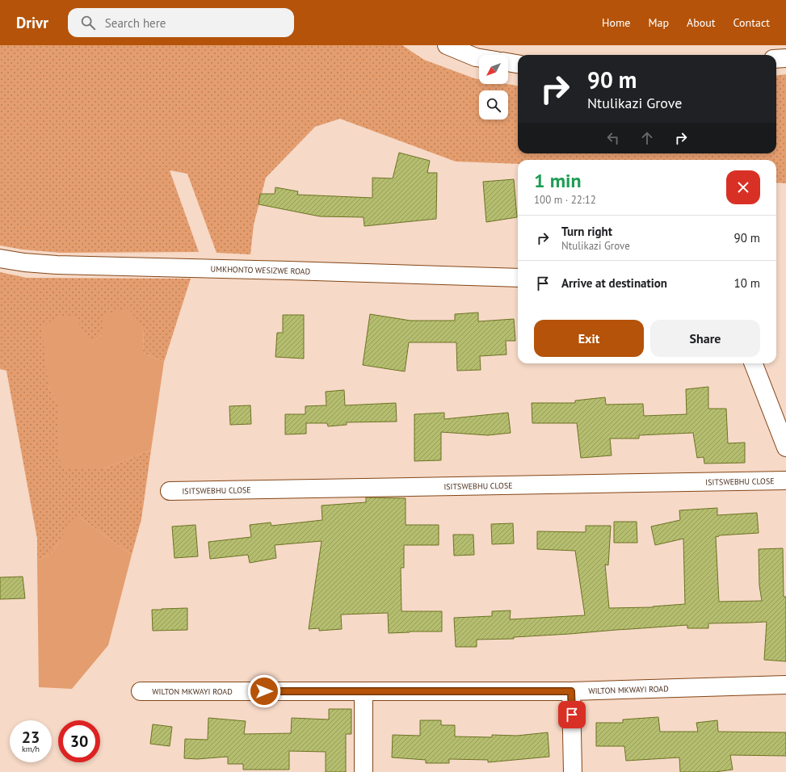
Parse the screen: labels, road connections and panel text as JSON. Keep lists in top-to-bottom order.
{
  "streets": {
    "street": ["UMKHONTO WESIZWE ROAD", "ISITSWEBHU CLOSE", "WILTON MKWAYI ROAD"]
  },
  "north": "bottom left",
  "page": {
    "header": "Drivr",
    "search": "Search here",
    "nav": [
      "Home",
      "Map",
      "About",
      "Contact"
    ],
    "turn": ["90 m", "Ntulikazi Grove"],
    "heading": ["1 min", "100 m · 22:12"],
    "list": [
      {
        "name": "Turn right",
        "note": "Ntulikazi Grove",
        "value": "90 m"
      },
      {
        "name": "Arrive at destination",
        "value": "10 m"
      }
    ],
    "buttons": ["Exit", "Share"],
    "speed": "23 km/h",
    "limit": "30"
  }
}
